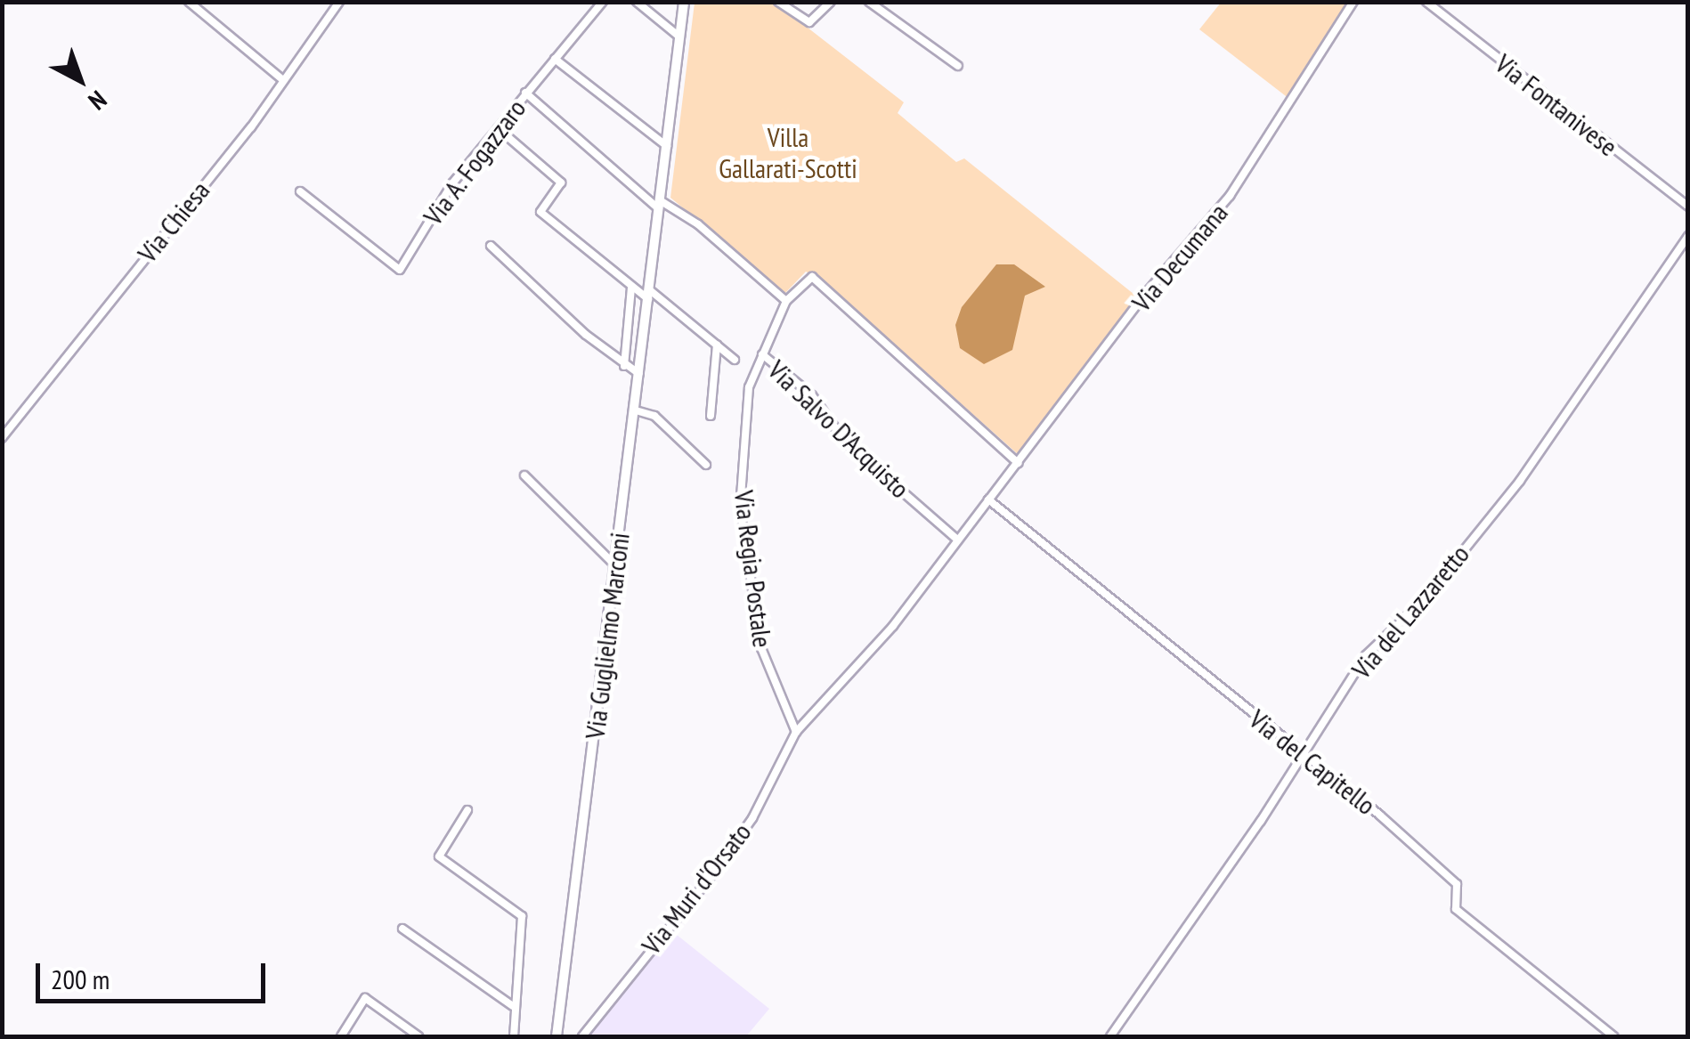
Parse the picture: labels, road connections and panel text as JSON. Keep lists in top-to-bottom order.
{
  "streets": {
    "street": [
      "Via Fontanivese",
      "Via A. Fogazzaro",
      "Via Chiesa",
      "Via Decumana",
      "Via Salvo D'Acquisto",
      "Via Regia Postale",
      "Via del Lazzaretto",
      "Via Guglielmo Marconi",
      "Via del Capitello",
      "Via Muri d'Orsato"
    ]
  },
  "crossings": [
    ["Via Decumana", "Via Salvo D'Acquisto"],
    ["Via Decumana", "Via del Capitello"],
    ["Via Decumana", "Via Muri d'Orsato"],
    ["Via Salvo D'Acquisto", "Via Regia Postale"],
    ["Via Salvo D'Acquisto", "Via Muri d'Orsato"],
    ["Via Regia Postale", "Via Muri d'Orsato"],
    ["Via del Lazzaretto", "Via del Capitello"]
  ],
  "parks": ["Villa Gallarati-Scotti"],
  "scale_bar": "200 m",
  "north": "bottom right"
}
